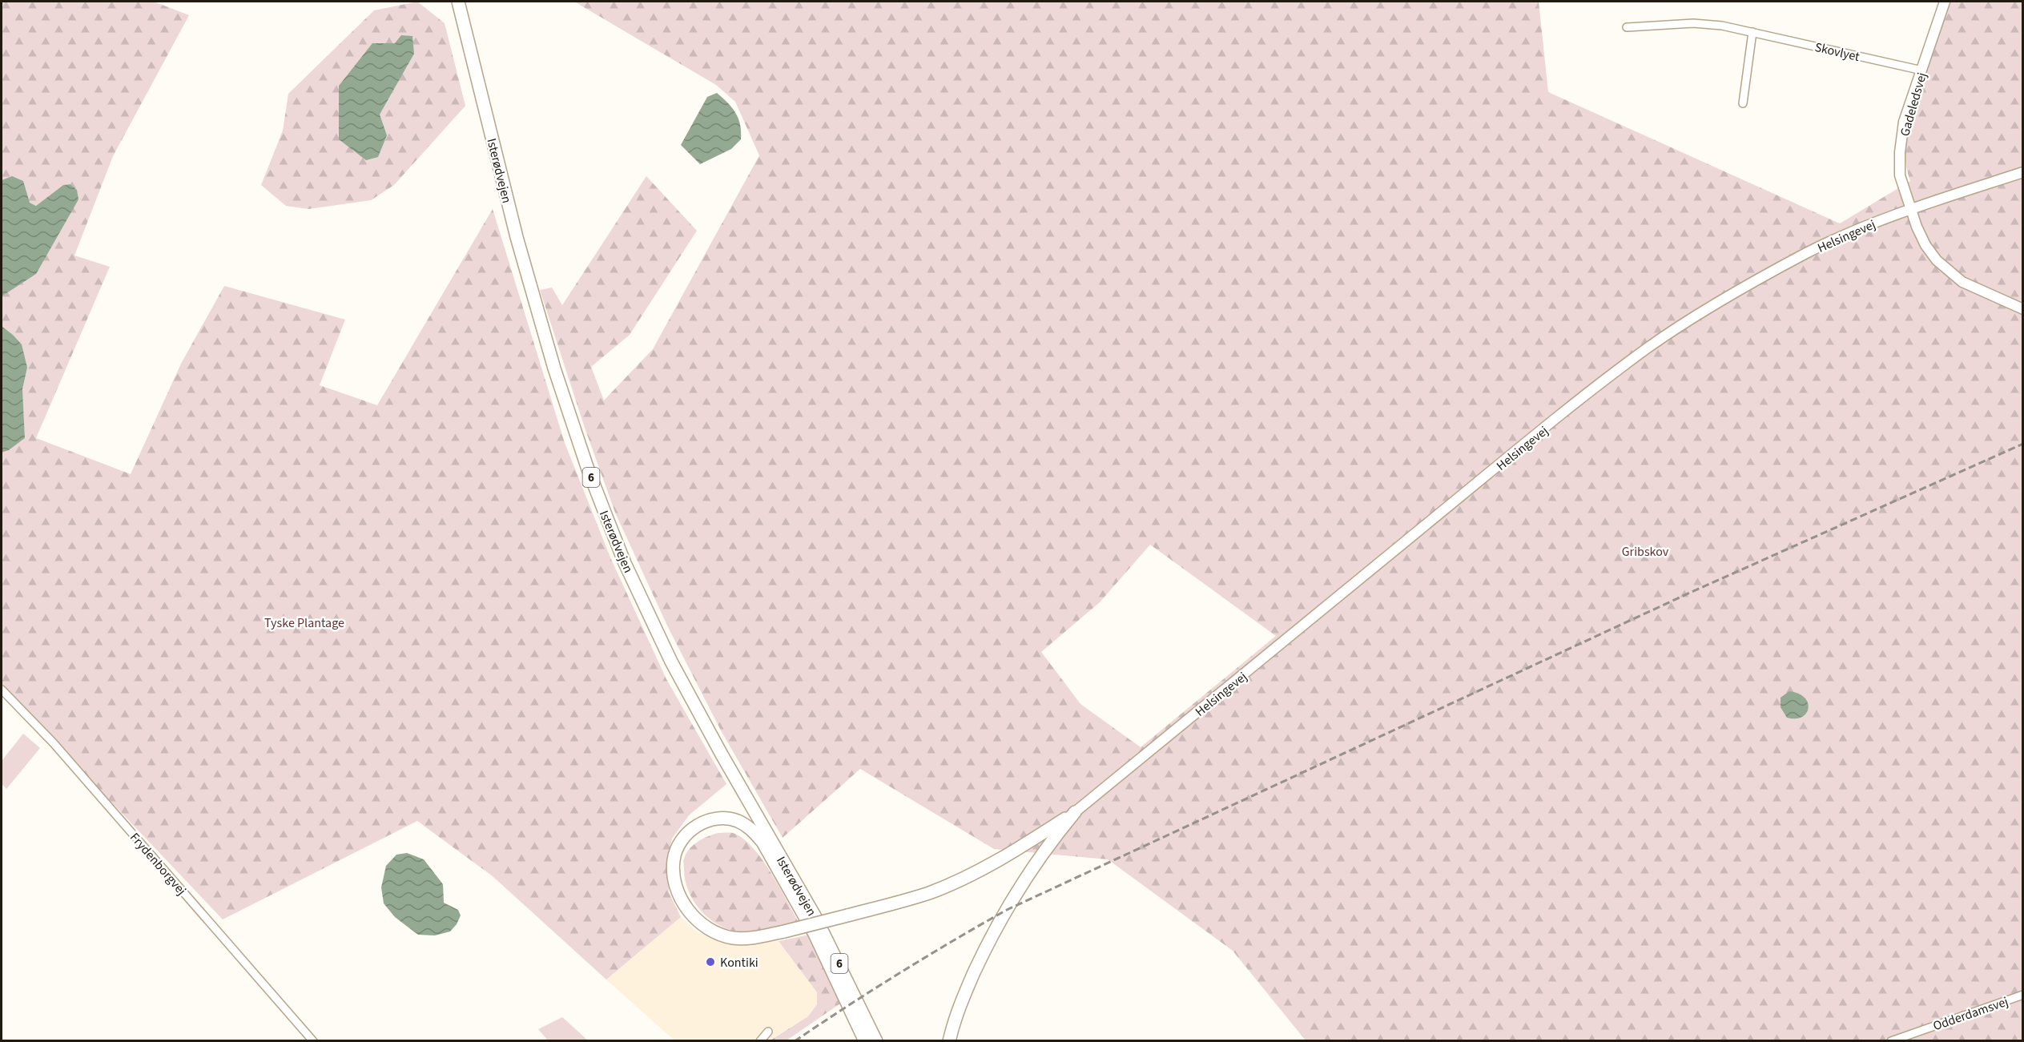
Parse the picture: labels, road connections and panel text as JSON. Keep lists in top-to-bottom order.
{
  "streets": {
    "highway": ["Isterødvejen", "6"],
    "street": [
      "Skovlyet",
      "Gadeledsvej",
      "Helsingevej",
      "Frydenborgvej",
      "Odderdamsvej"
    ]
  },
  "crossings": [
    ["Skovlyet", "Gadeledsvej"],
    ["Gadeledsvej", "Helsingevej"]
  ],
  "parks": ["Gribskov", "Tyske Plantage"],
  "places": ["Kontiki"]
}
